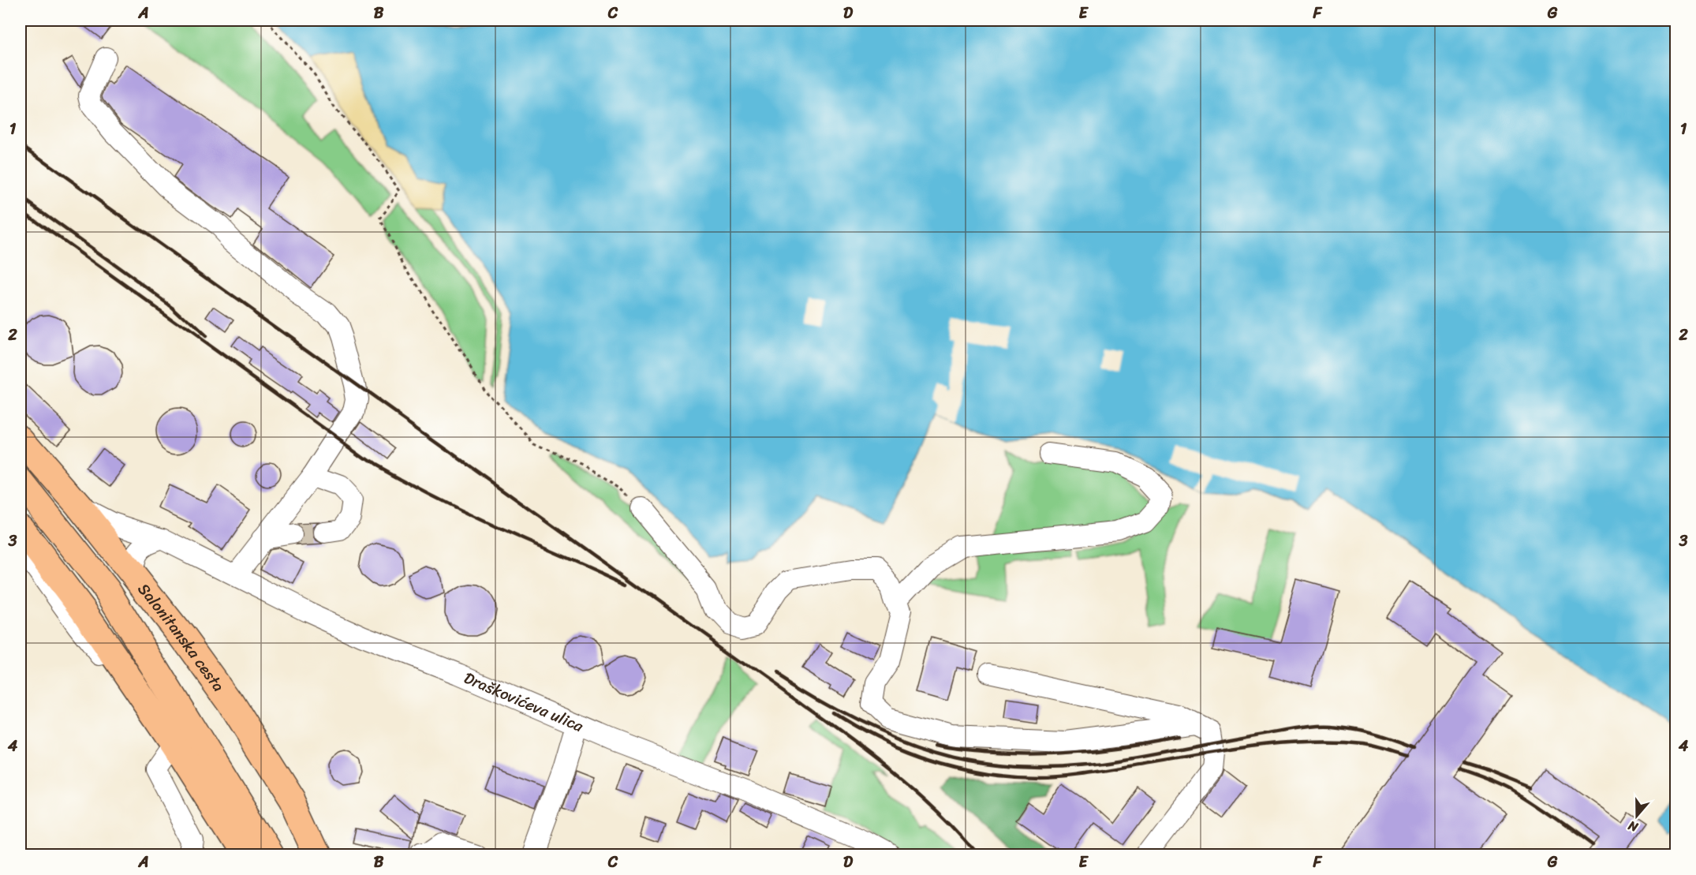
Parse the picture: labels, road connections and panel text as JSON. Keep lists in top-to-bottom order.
{
  "streets": {
    "main road": ["Salonitanska cesta"],
    "street": ["Draškovićeva ulica"]
  },
  "crossings": [
    ["Salonitanska cesta", "Draškovićeva ulica"]
  ],
  "north": "bottom",
  "grid": {
    "columns": [
      "A",
      "B",
      "C",
      "D",
      "E",
      "F",
      "G"
    ],
    "rows": [
      "1",
      "2",
      "3",
      "4"
    ]
  }
}
